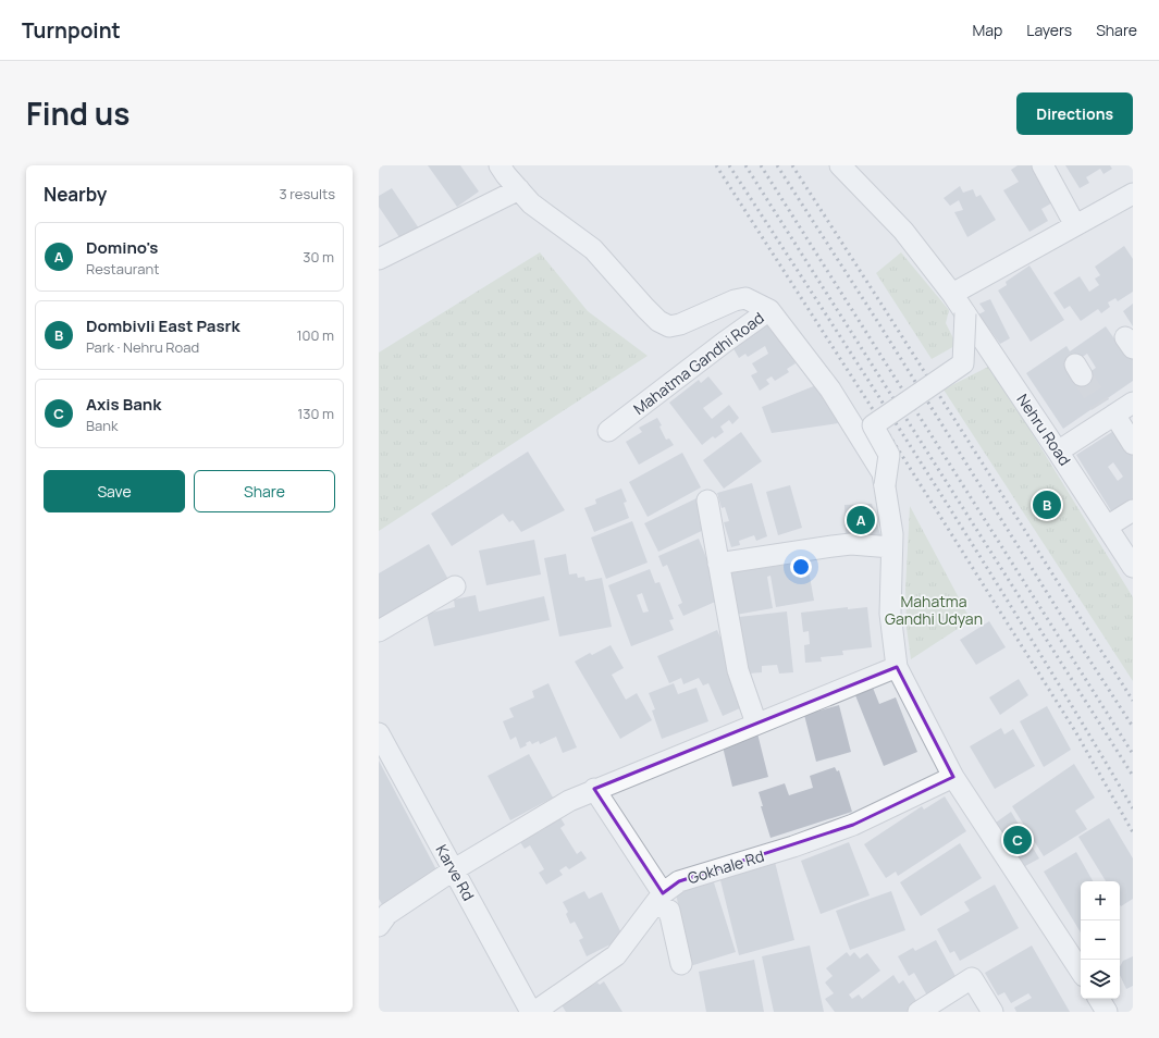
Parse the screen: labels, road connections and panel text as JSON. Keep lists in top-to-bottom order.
{
  "streets": {
    "street": [
      "Mahatma Gandhi Road",
      "Nehru Road",
      "Gokhale Rd",
      "Karve Rd"
    ]
  },
  "crossings": [
    ["Mahatma Gandhi Road", "Gokhale Rd"]
  ],
  "parks": ["Mahatma Gandhi Udyan"],
  "page": {
    "header": "Turnpoint",
    "nav": ["Map", "Layers", "Share"],
    "title": "Find us",
    "buttons": [
      "Directions",
      ["Save", "Share"]
    ],
    "heading": ["Nearby", "3 results"],
    "list": [
      {
        "mark": "A",
        "name": "Domino's",
        "note": "Restaurant",
        "value": "30 m"
      },
      {
        "mark": "B",
        "name": "Dombivli East Pasrk",
        "note": "Park · Nehru Road",
        "value": "100 m"
      },
      {
        "mark": "C",
        "name": "Axis Bank",
        "note": "Bank",
        "value": "130 m"
      }
    ],
    "pins": ["B", "A", "C"],
    "map_buttons": ["+", "−"]
  }
}
